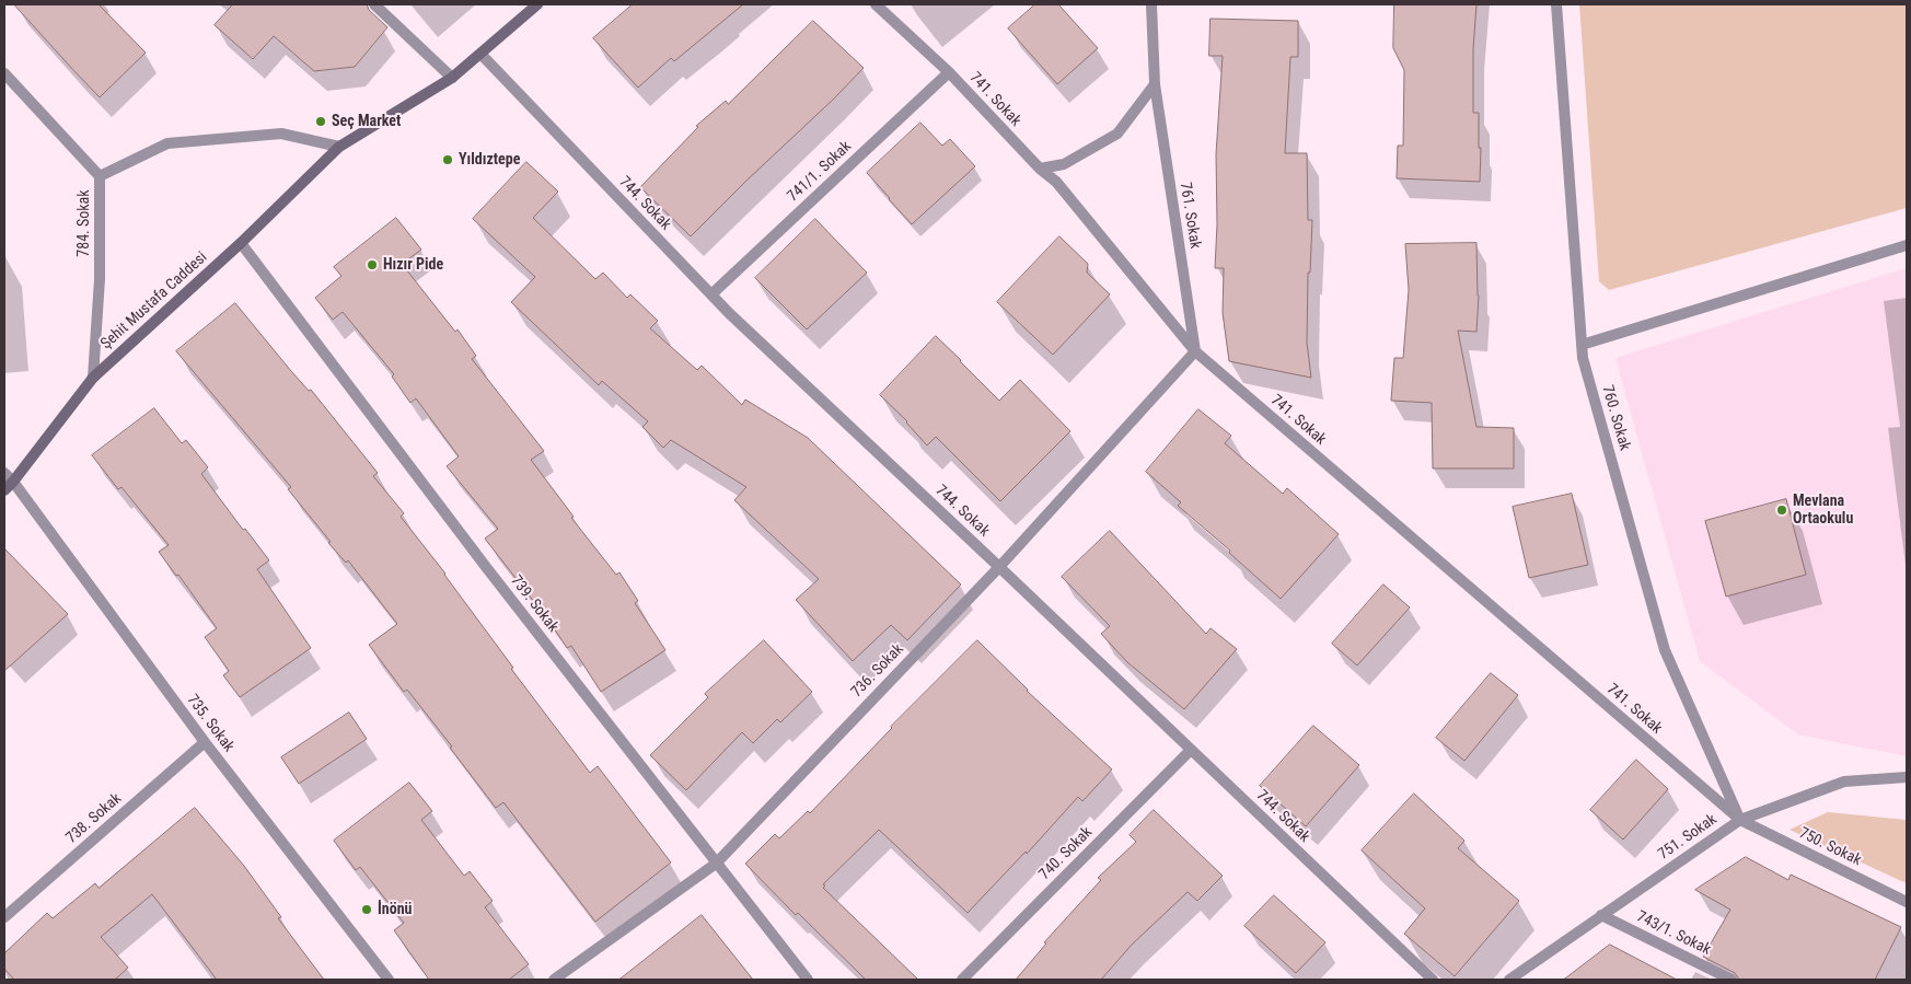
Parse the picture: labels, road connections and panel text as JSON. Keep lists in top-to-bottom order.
{
  "streets": {
    "street": [
      "741. Sokak",
      "741/1. Sokak",
      "744. Sokak",
      "761. Sokak",
      "784. Sokak",
      "Şehit Mustafa Caddesi",
      "760. Sokak",
      "739. Sokak",
      "736. Sokak",
      "735. Sokak",
      "738. Sokak",
      "751. Sokak",
      "750. Sokak",
      "740. Sokak",
      "743/1. Sokak"
    ]
  },
  "crossings": [
    ["741. Sokak", "741/1. Sokak"],
    ["741. Sokak", "761. Sokak"],
    ["741. Sokak", "760. Sokak"],
    ["741. Sokak", "736. Sokak"],
    ["741. Sokak", "751. Sokak"],
    ["741. Sokak", "750. Sokak"],
    ["741/1. Sokak", "744. Sokak"],
    ["744. Sokak", "Şehit Mustafa Caddesi"],
    ["744. Sokak", "736. Sokak"],
    ["744. Sokak", "740. Sokak"],
    ["761. Sokak", "736. Sokak"],
    ["784. Sokak", "Şehit Mustafa Caddesi"],
    ["Şehit Mustafa Caddesi", "739. Sokak"],
    ["Şehit Mustafa Caddesi", "735. Sokak"],
    ["760. Sokak", "751. Sokak"],
    ["760. Sokak", "750. Sokak"],
    ["739. Sokak", "736. Sokak"],
    ["735. Sokak", "738. Sokak"],
    ["751. Sokak", "750. Sokak"],
    ["751. Sokak", "743/1. Sokak"]
  ],
  "places": [
    "Seç Market",
    "Yıldıztepe",
    "Hızır Pide",
    "Mevlana Ortaokulu",
    "İnönü"
  ]
}
